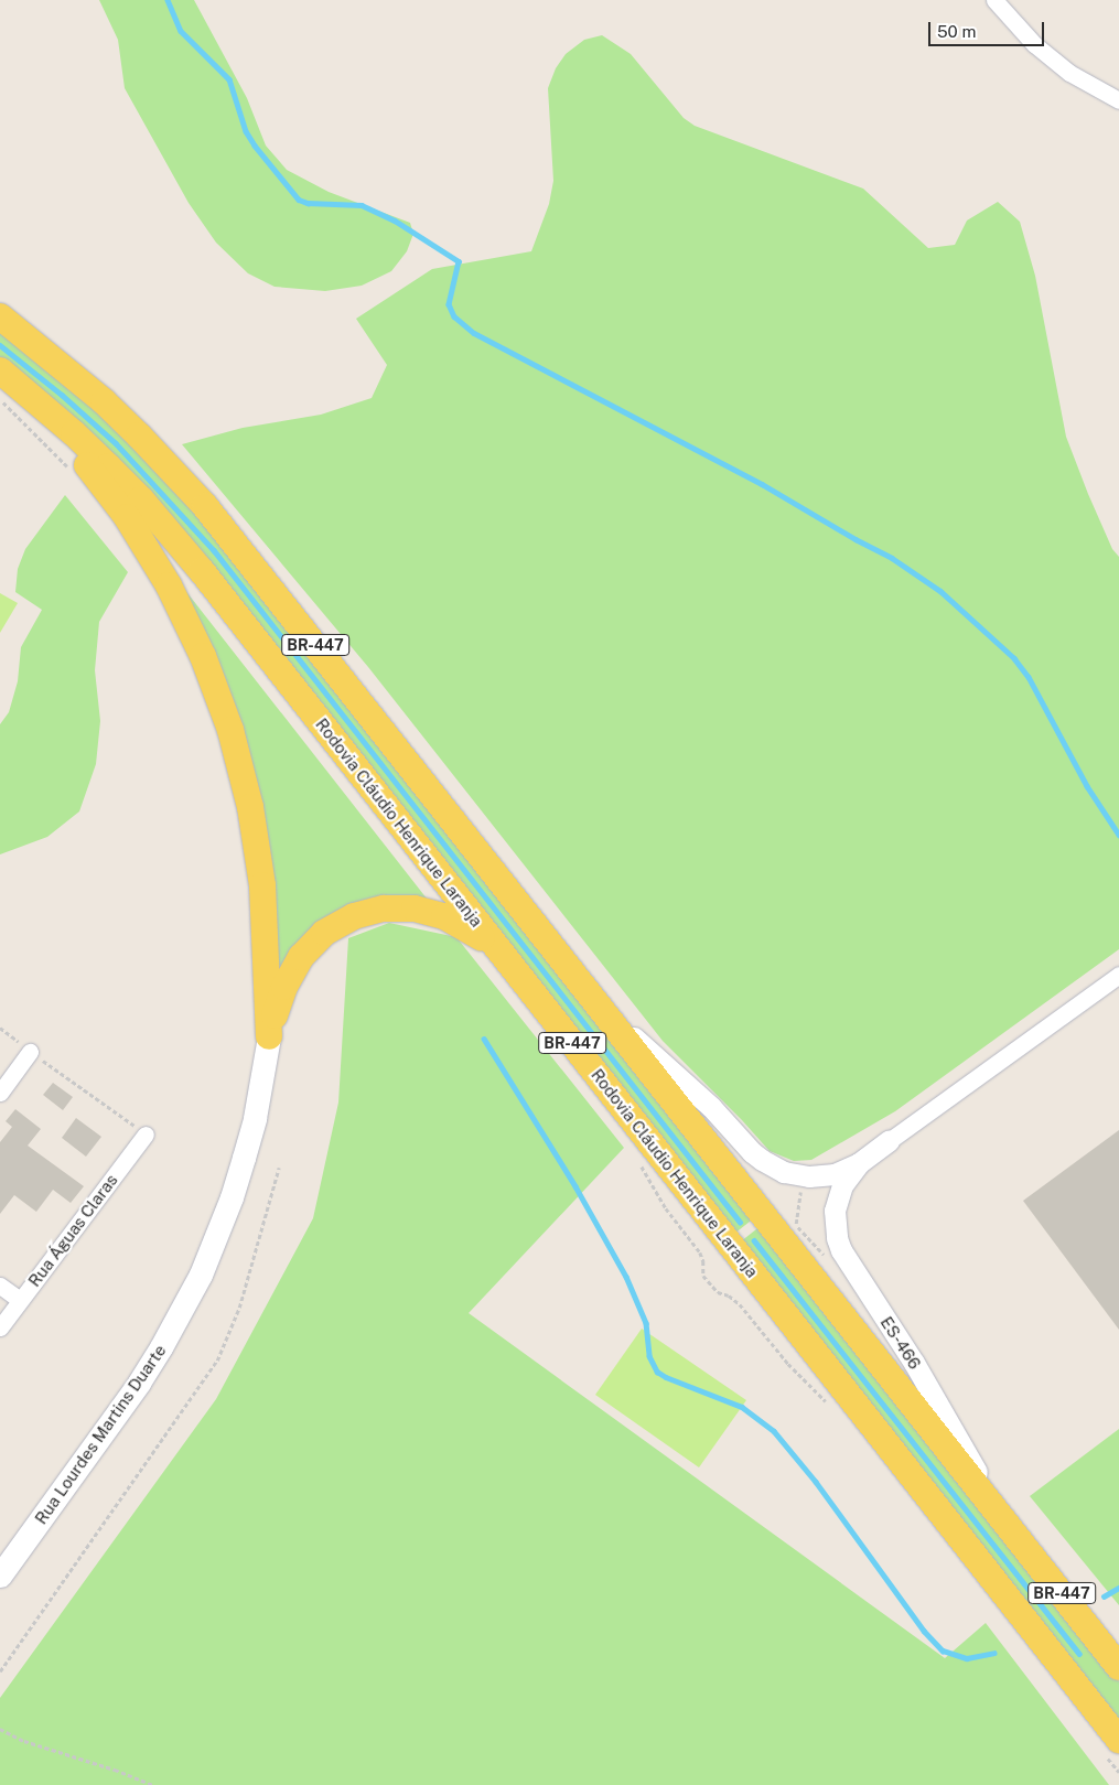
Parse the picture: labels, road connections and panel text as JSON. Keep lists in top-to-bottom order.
{
  "streets": {
    "main road": ["BR-447", "Rodovia Cláudio Henrique Laranja", "Rua Lourdes Martins Duarte"],
    "street": ["Rua Águas Claras", "ES-466"]
  },
  "crossings": [
    ["BR-447", "ES-466"]
  ],
  "scale_bar": "50 m"
}
